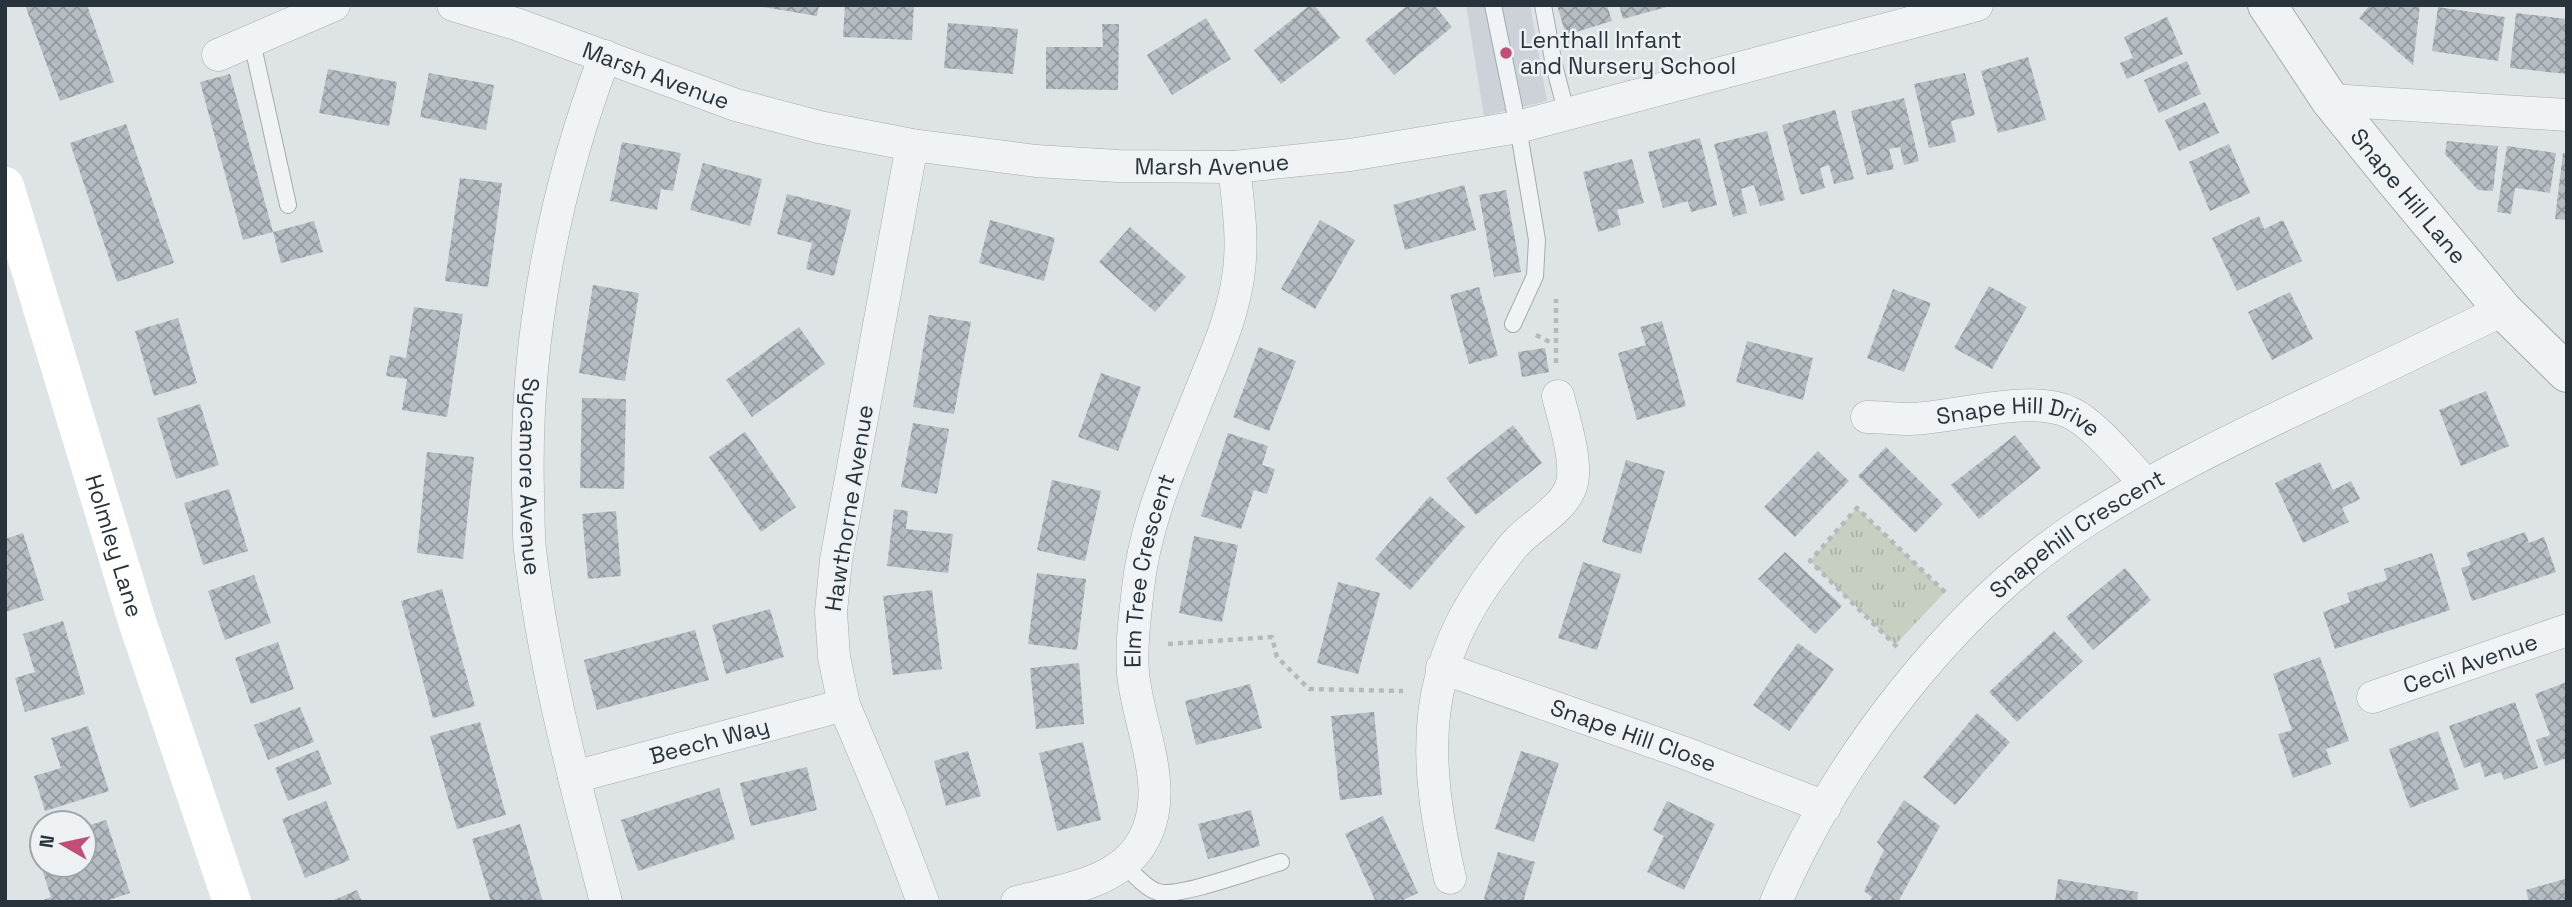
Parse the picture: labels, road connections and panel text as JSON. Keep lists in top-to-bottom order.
{
  "streets": {
    "main road": ["Holmley Lane"],
    "street": [
      "Marsh Avenue",
      "Snape Hill Lane",
      "Snape Hill Drive",
      "Sycamore Avenue",
      "Hawthorne Avenue",
      "Snapehill Crescent",
      "Elm Tree Crescent",
      "Cecil Avenue",
      "Snape Hill Close",
      "Beech Way"
    ]
  },
  "crossings": [
    ["Marsh Avenue", "Sycamore Avenue"],
    ["Marsh Avenue", "Hawthorne Avenue"],
    ["Marsh Avenue", "Elm Tree Crescent"],
    ["Snape Hill Lane", "Snapehill Crescent"],
    ["Snape Hill Drive", "Snapehill Crescent"],
    ["Sycamore Avenue", "Beech Way"],
    ["Hawthorne Avenue", "Beech Way"],
    ["Snapehill Crescent", "Snape Hill Close"]
  ],
  "places": ["Lenthall Infant and Nursery School"],
  "north": "left"
}
